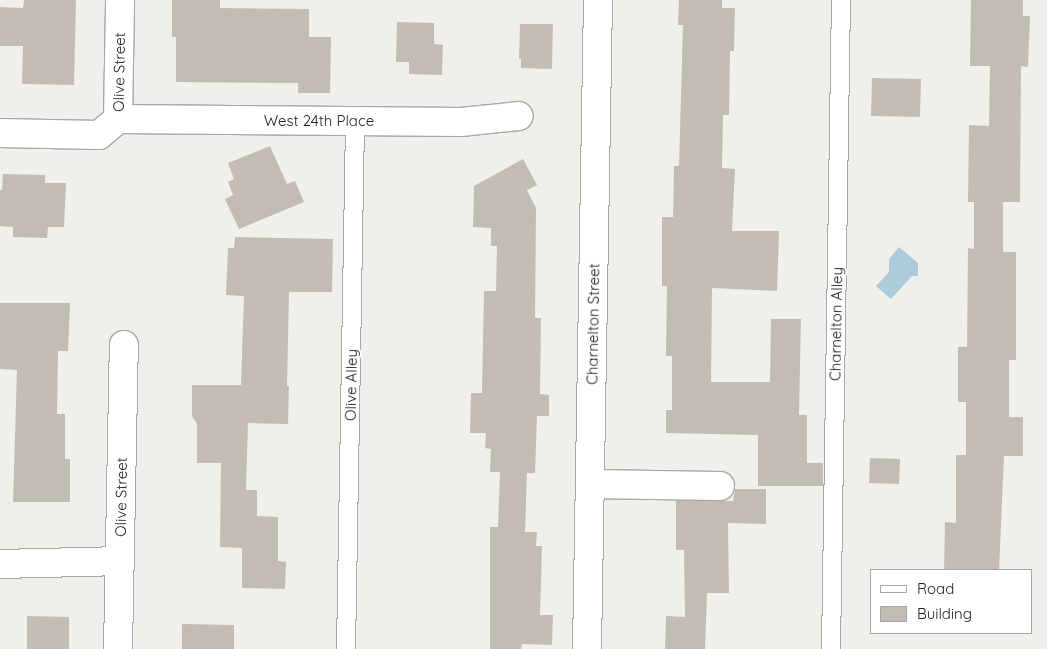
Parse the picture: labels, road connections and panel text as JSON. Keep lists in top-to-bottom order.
{
  "streets": {
    "street": ["Olive Street", "West 24th Place", "Charnelton Street"],
    "lane": ["Charnelton Alley", "Olive Alley"]
  },
  "crossings": [
    ["Olive Street", "West 24th Place"],
    ["West 24th Place", "Olive Alley"]
  ],
  "legend": ["Road", "Building"]
}
